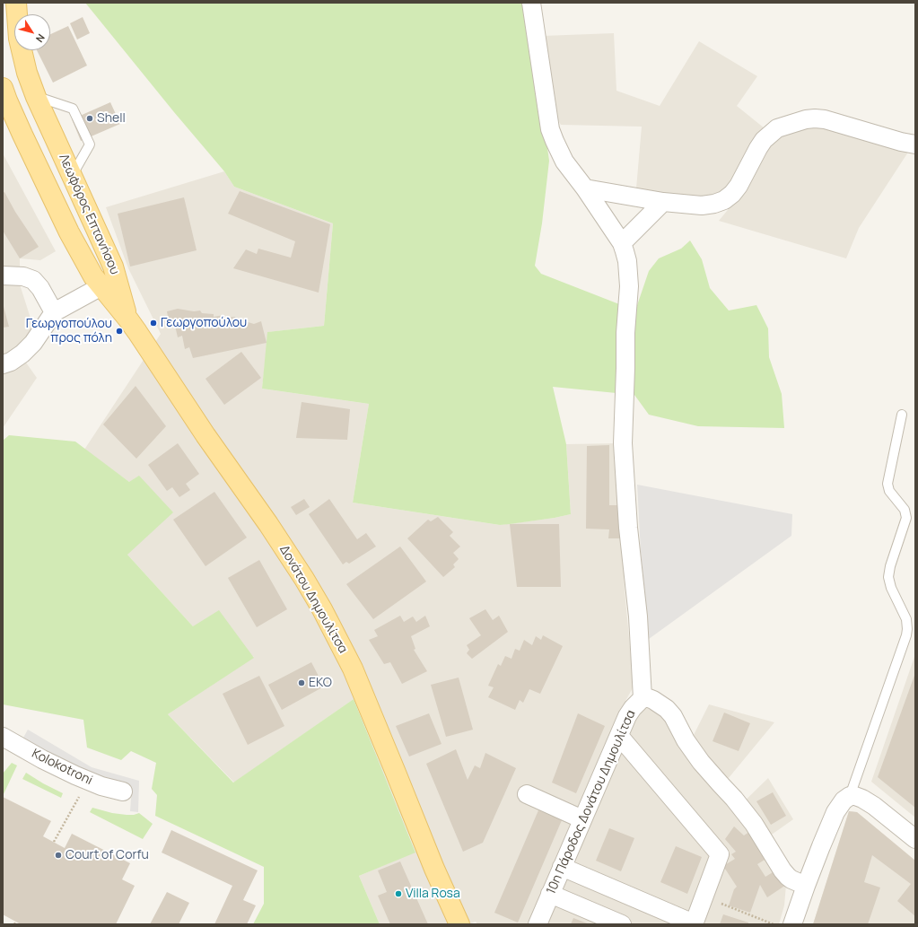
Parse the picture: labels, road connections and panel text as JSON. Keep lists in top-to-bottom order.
{
  "streets": {
    "main road": ["Λεωφόρος Επτανήσου", "Δονάτου Δημουλίτσα"],
    "street": ["Kolokotroni", "10η Πάροδος Δονάτου Δημουλίτσα"]
  },
  "crossings": [
    ["Λεωφόρος Επτανήσου", "Δονάτου Δημουλίτσα"]
  ],
  "places": [
    "Shell",
    "Γεωργοπούλου",
    "Γεωργοπούλου προς πόλη",
    "EKO",
    "Court of Corfu",
    "Villa Rosa"
  ],
  "north": "bottom right"
}
